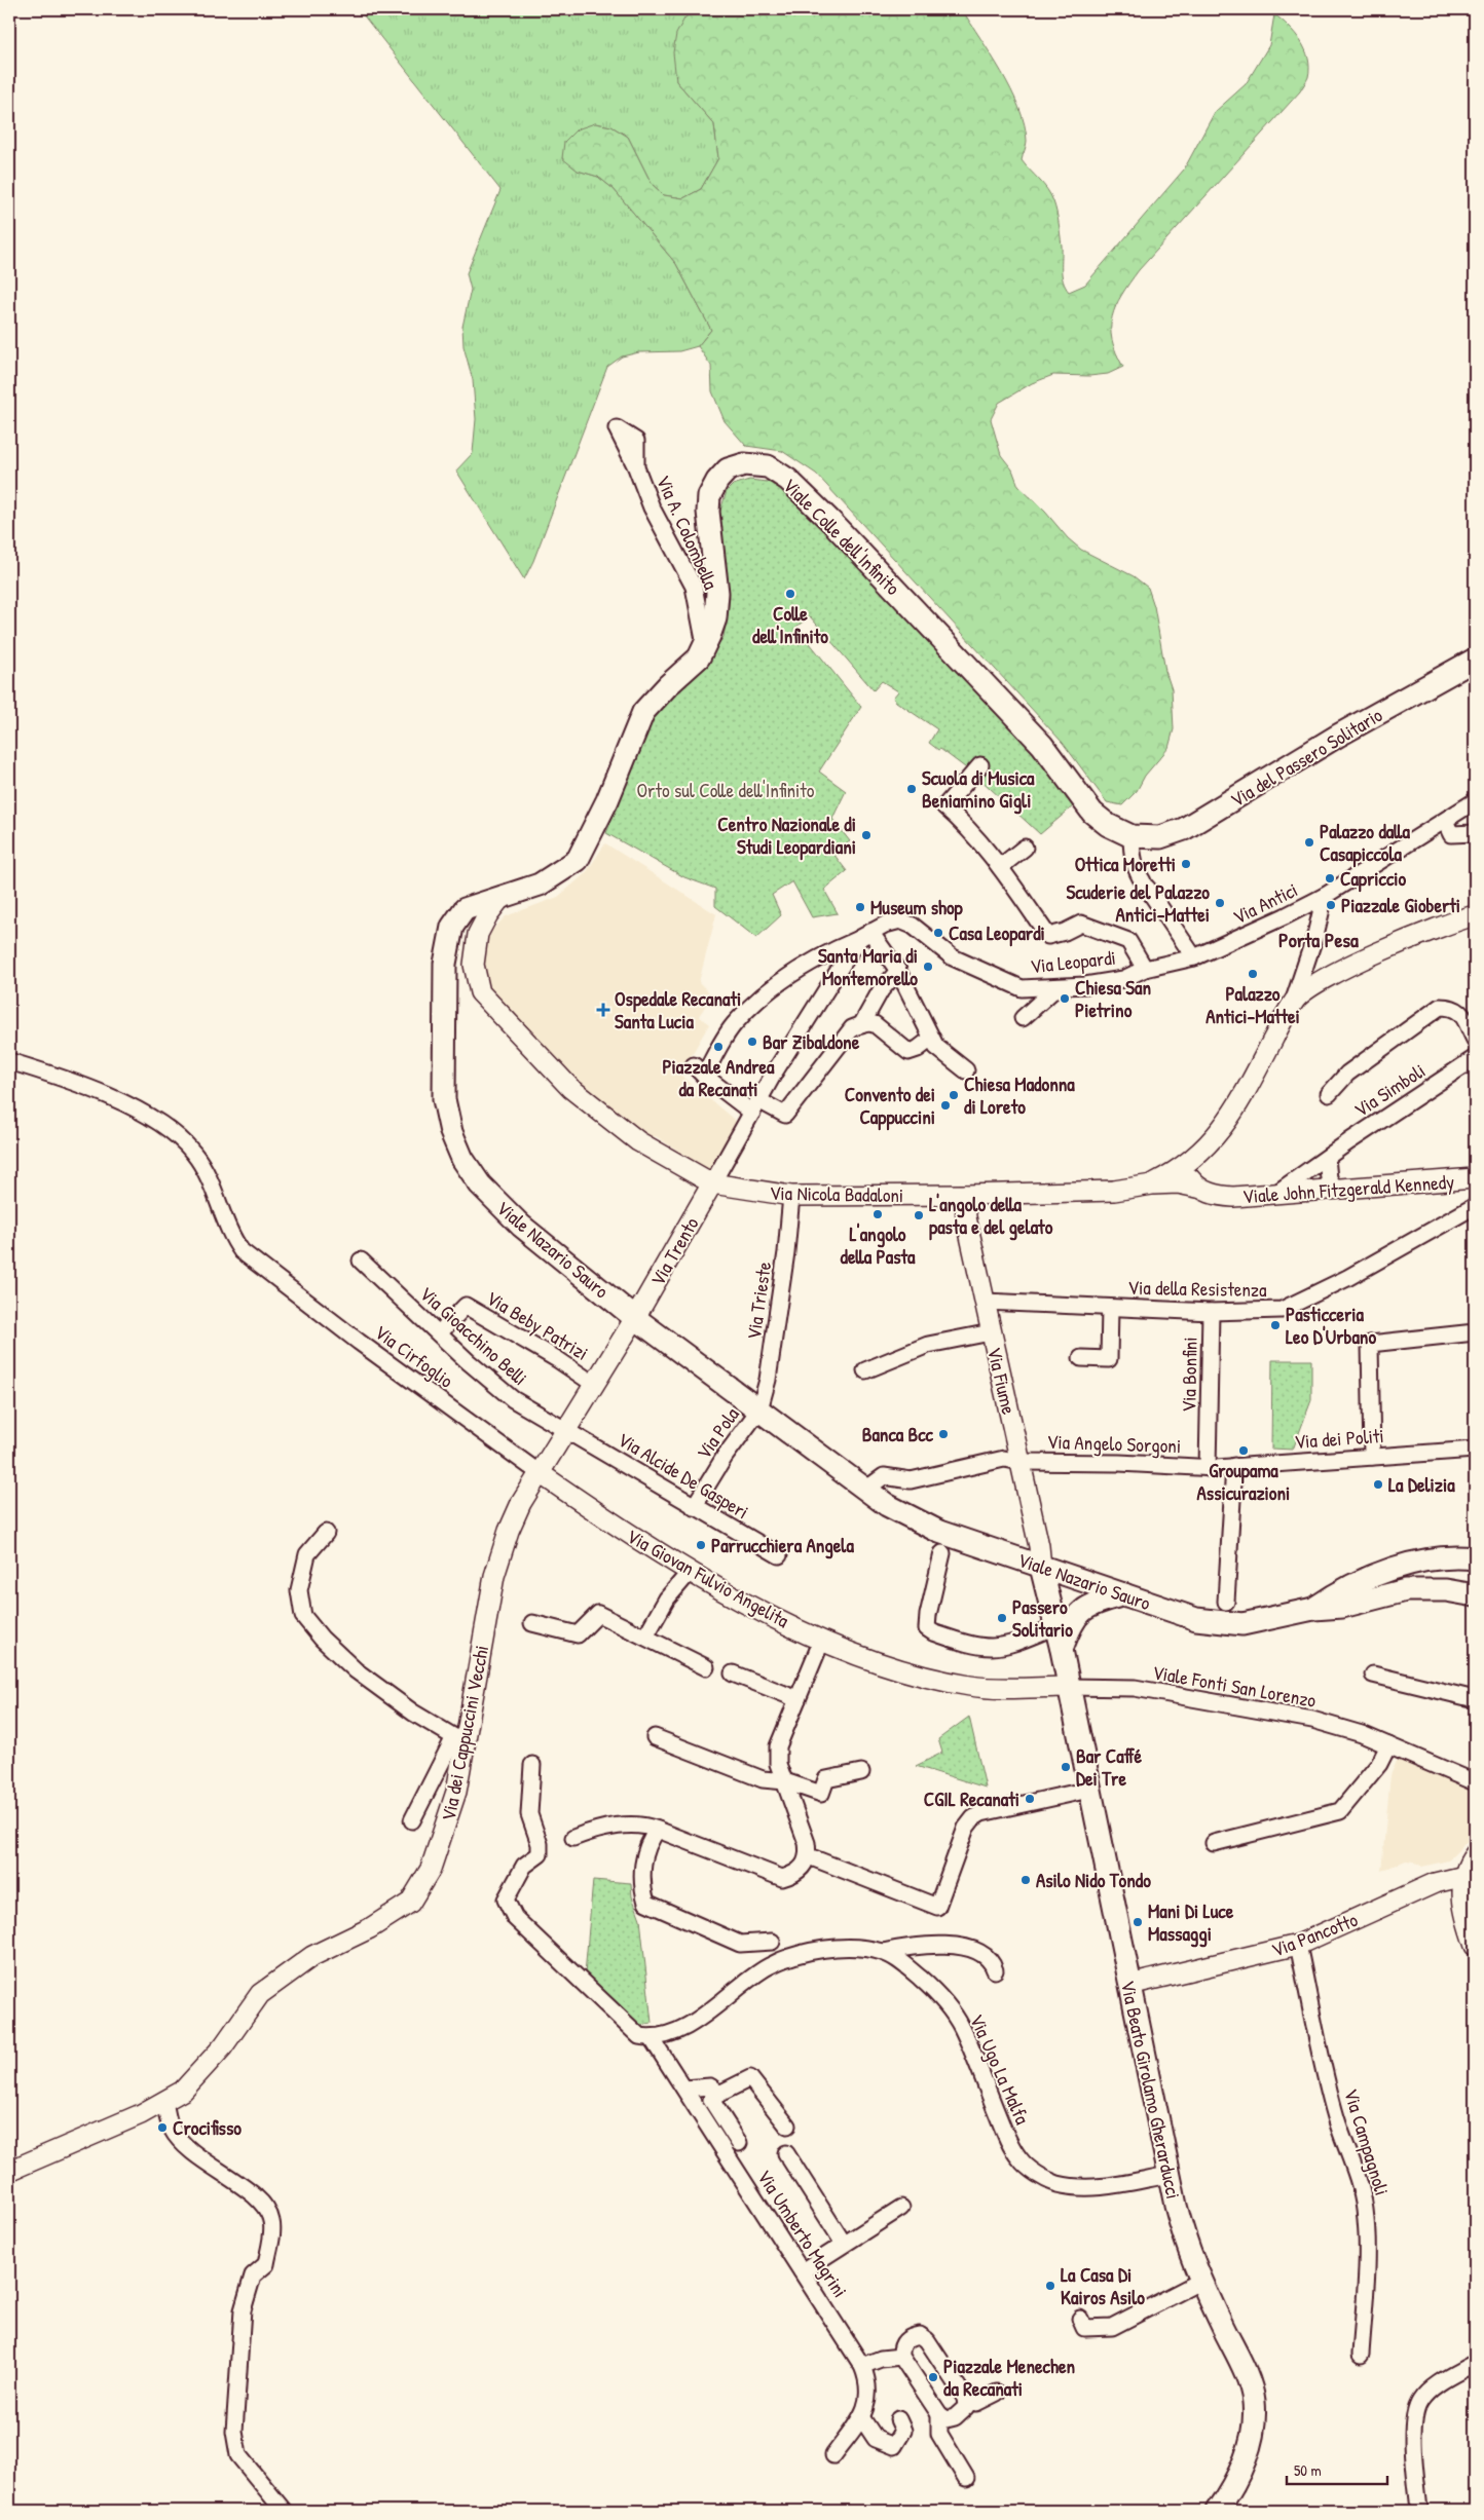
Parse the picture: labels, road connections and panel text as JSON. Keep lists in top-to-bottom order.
{
  "streets": {
    "main road": [
      "Viale Colle dell'Infinito",
      "Via del Passero Solitario",
      "Viale Nazario Sauro",
      "Via Beato Girolamo Gherarducci"
    ],
    "street": [
      "Via A. Colombella",
      "Via Antici",
      "Via Leopardi",
      "Via Simboli",
      "Viale John Fitzgerald Kennedy",
      "Via Nicola Badaloni",
      "Via Trento",
      "Via della Resistenza",
      "Via Trieste",
      "Via Beby Patrizi",
      "Via Gioacchino Belli",
      "Via Cirfoglio",
      "Via Bonfini",
      "Via Fiume",
      "Via Pola",
      "Via dei Politi",
      "Via Angelo Sorgoni",
      "Via Alcide De Gasperi",
      "Via Giovan Fulvio Angelita",
      "Viale Fonti San Lorenzo",
      "Via dei Cappuccini Vecchi",
      "Via Pancotto",
      "Via Ugo La Malfa",
      "Via Campagnoli",
      "Via Umberto Magrini"
    ]
  },
  "crossings": [
    ["Via A. Colombella", "Viale Colle dell'Infinito"],
    ["Viale Colle dell'Infinito", "Via del Passero Solitario"],
    ["Viale Colle dell'Infinito", "Via Nicola Badaloni"],
    ["Viale Colle dell'Infinito", "Viale Nazario Sauro"],
    ["Via Antici", "Via Leopardi"],
    ["Viale John Fitzgerald Kennedy", "Via Nicola Badaloni"],
    ["Via Nicola Badaloni", "Viale Nazario Sauro"],
    ["Via Nicola Badaloni", "Via Trento"],
    ["Via Nicola Badaloni", "Via Trieste"],
    ["Via Nicola Badaloni", "Via Fiume"],
    ["Viale Nazario Sauro", "Via Trento"],
    ["Viale Nazario Sauro", "Via Trieste"],
    ["Viale Nazario Sauro", "Via Fiume"],
    ["Viale Nazario Sauro", "Via Pola"],
    ["Viale Nazario Sauro", "Via dei Cappuccini Vecchi"],
    ["Via Trento", "Via dei Cappuccini Vecchi"],
    ["Via della Resistenza", "Via Bonfini"],
    ["Via della Resistenza", "Via Fiume"],
    ["Via Trieste", "Via Pola"],
    ["Via Beby Patrizi", "Via Gioacchino Belli"],
    ["Via Beby Patrizi", "Via dei Cappuccini Vecchi"],
    ["Via Gioacchino Belli", "Via Alcide De Gasperi"],
    ["Via Gioacchino Belli", "Via dei Cappuccini Vecchi"],
    ["Via Cirfoglio", "Via Giovan Fulvio Angelita"],
    ["Via Cirfoglio", "Via dei Cappuccini Vecchi"],
    ["Via Bonfini", "Via dei Politi"],
    ["Via Bonfini", "Via Angelo Sorgoni"],
    ["Via Fiume", "Via Angelo Sorgoni"],
    ["Via Pola", "Via Alcide De Gasperi"],
    ["Via dei Politi", "Via Angelo Sorgoni"],
    ["Via Alcide De Gasperi", "Via dei Cappuccini Vecchi"],
    ["Via Giovan Fulvio Angelita", "Viale Fonti San Lorenzo"],
    ["Via Giovan Fulvio Angelita", "Via dei Cappuccini Vecchi"],
    ["Via Giovan Fulvio Angelita", "Via Beato Girolamo Gherarducci"],
    ["Viale Fonti San Lorenzo", "Via Beato Girolamo Gherarducci"],
    ["Via Pancotto", "Via Beato Girolamo Gherarducci"],
    ["Via Pancotto", "Via Campagnoli"],
    ["Via Ugo La Malfa", "Via Beato Girolamo Gherarducci"],
    ["Via Ugo La Malfa", "Via Umberto Magrini"]
  ],
  "districts": ["Porta Pesa"],
  "parks": ["Orto sul Colle dell'Infinito"],
  "places": {
    "other": [
      "Colle dell'Infinito",
      "Scuola di Musica Beniamino Gigli",
      "Centro Nazionale di Studi Leopardiani",
      "Palazzo dalla Casapiccola",
      "Ottica Moretti",
      "Capriccio",
      "Scuderie del Palazzo Antici-Mattei",
      "Piazzale Gioberti",
      "Museum shop",
      "Casa Leopardi",
      "Santa Maria di Montemorello",
      "Palazzo Antici-Mattei",
      "Chiesa San Pietrino",
      "Bar Zibaldone",
      "Piazzale Andrea da Recanati",
      "Chiesa Madonna di Loreto",
      "Convento dei Cappuccini",
      "L'angolo della Pasta",
      "L'angolo della pasta e del gelato",
      "Pasticceria Leo D'Urbano",
      "Banca Bcc",
      "Groupama Assicurazioni",
      "La Delizia",
      "Parrucchiera Angela",
      "Passero Solitario",
      "Bar Caffé Dei Tre",
      "CGIL Recanati",
      "Asilo Nido Tondo",
      "Mani Di Luce Massaggi",
      "Crocifisso",
      "La Casa Di Kairos Asilo",
      "Piazzale Menechen da Recanati"
    ],
    "health": ["Ospedale Recanati Santa Lucia"]
  },
  "scale_bar": "50 m"
}
